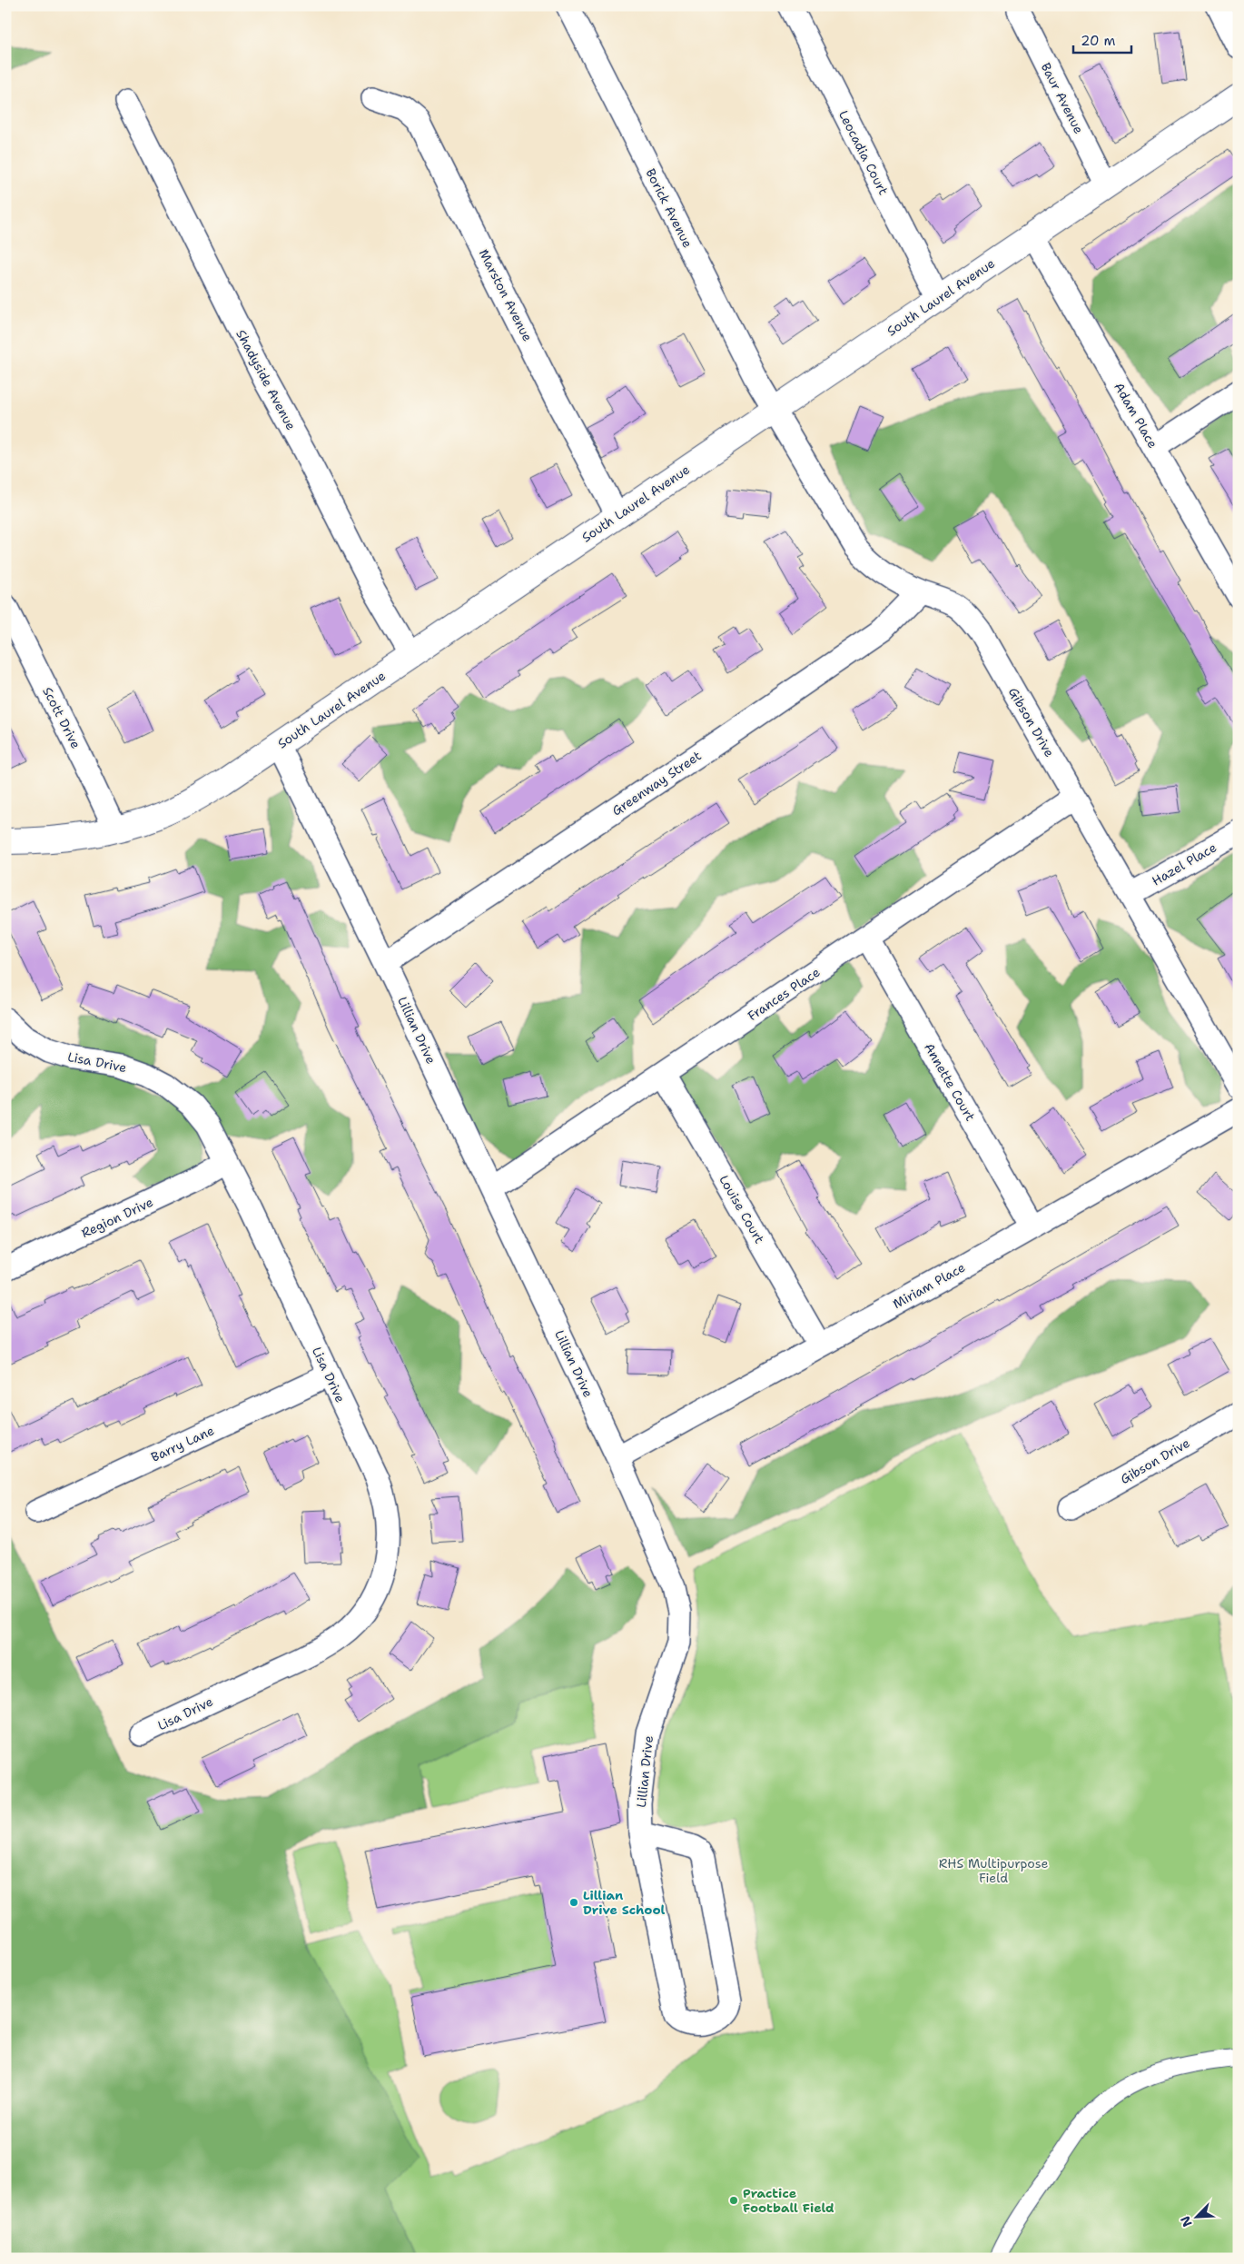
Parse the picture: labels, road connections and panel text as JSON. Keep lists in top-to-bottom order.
{
  "streets": {
    "street": [
      "Baur Avenue",
      "Leocadia Court",
      "Borick Avenue",
      "Marston Avenue",
      "South Laurel Avenue",
      "Shadyside Avenue",
      "Adam Place",
      "Scott Drive",
      "Gibson Drive",
      "Greenway Street",
      "Hazel Place",
      "Frances Place",
      "Lillian Drive",
      "Lisa Drive",
      "Annette Court",
      "Louise Court",
      "Region Drive",
      "Miriam Place",
      "Barry Lane"
    ]
  },
  "crossings": [
    ["Baur Avenue", "South Laurel Avenue"],
    ["Leocadia Court", "South Laurel Avenue"],
    ["Borick Avenue", "South Laurel Avenue"],
    ["Borick Avenue", "Gibson Drive"],
    ["Marston Avenue", "South Laurel Avenue"],
    ["South Laurel Avenue", "Shadyside Avenue"],
    ["South Laurel Avenue", "Adam Place"],
    ["South Laurel Avenue", "Scott Drive"],
    ["South Laurel Avenue", "Gibson Drive"],
    ["South Laurel Avenue", "Lillian Drive"],
    ["Gibson Drive", "Greenway Street"],
    ["Gibson Drive", "Hazel Place"],
    ["Gibson Drive", "Frances Place"],
    ["Greenway Street", "Lillian Drive"],
    ["Frances Place", "Lillian Drive"],
    ["Frances Place", "Annette Court"],
    ["Frances Place", "Louise Court"],
    ["Lillian Drive", "Miriam Place"],
    ["Lisa Drive", "Region Drive"],
    ["Lisa Drive", "Barry Lane"],
    ["Annette Court", "Miriam Place"],
    ["Louise Court", "Miriam Place"]
  ],
  "parks": ["RHS Multipurpose Field"],
  "places": ["Lillian Drive School", "Practice Football Field"],
  "scale_bar": "20 m",
  "north": "bottom left"
}
